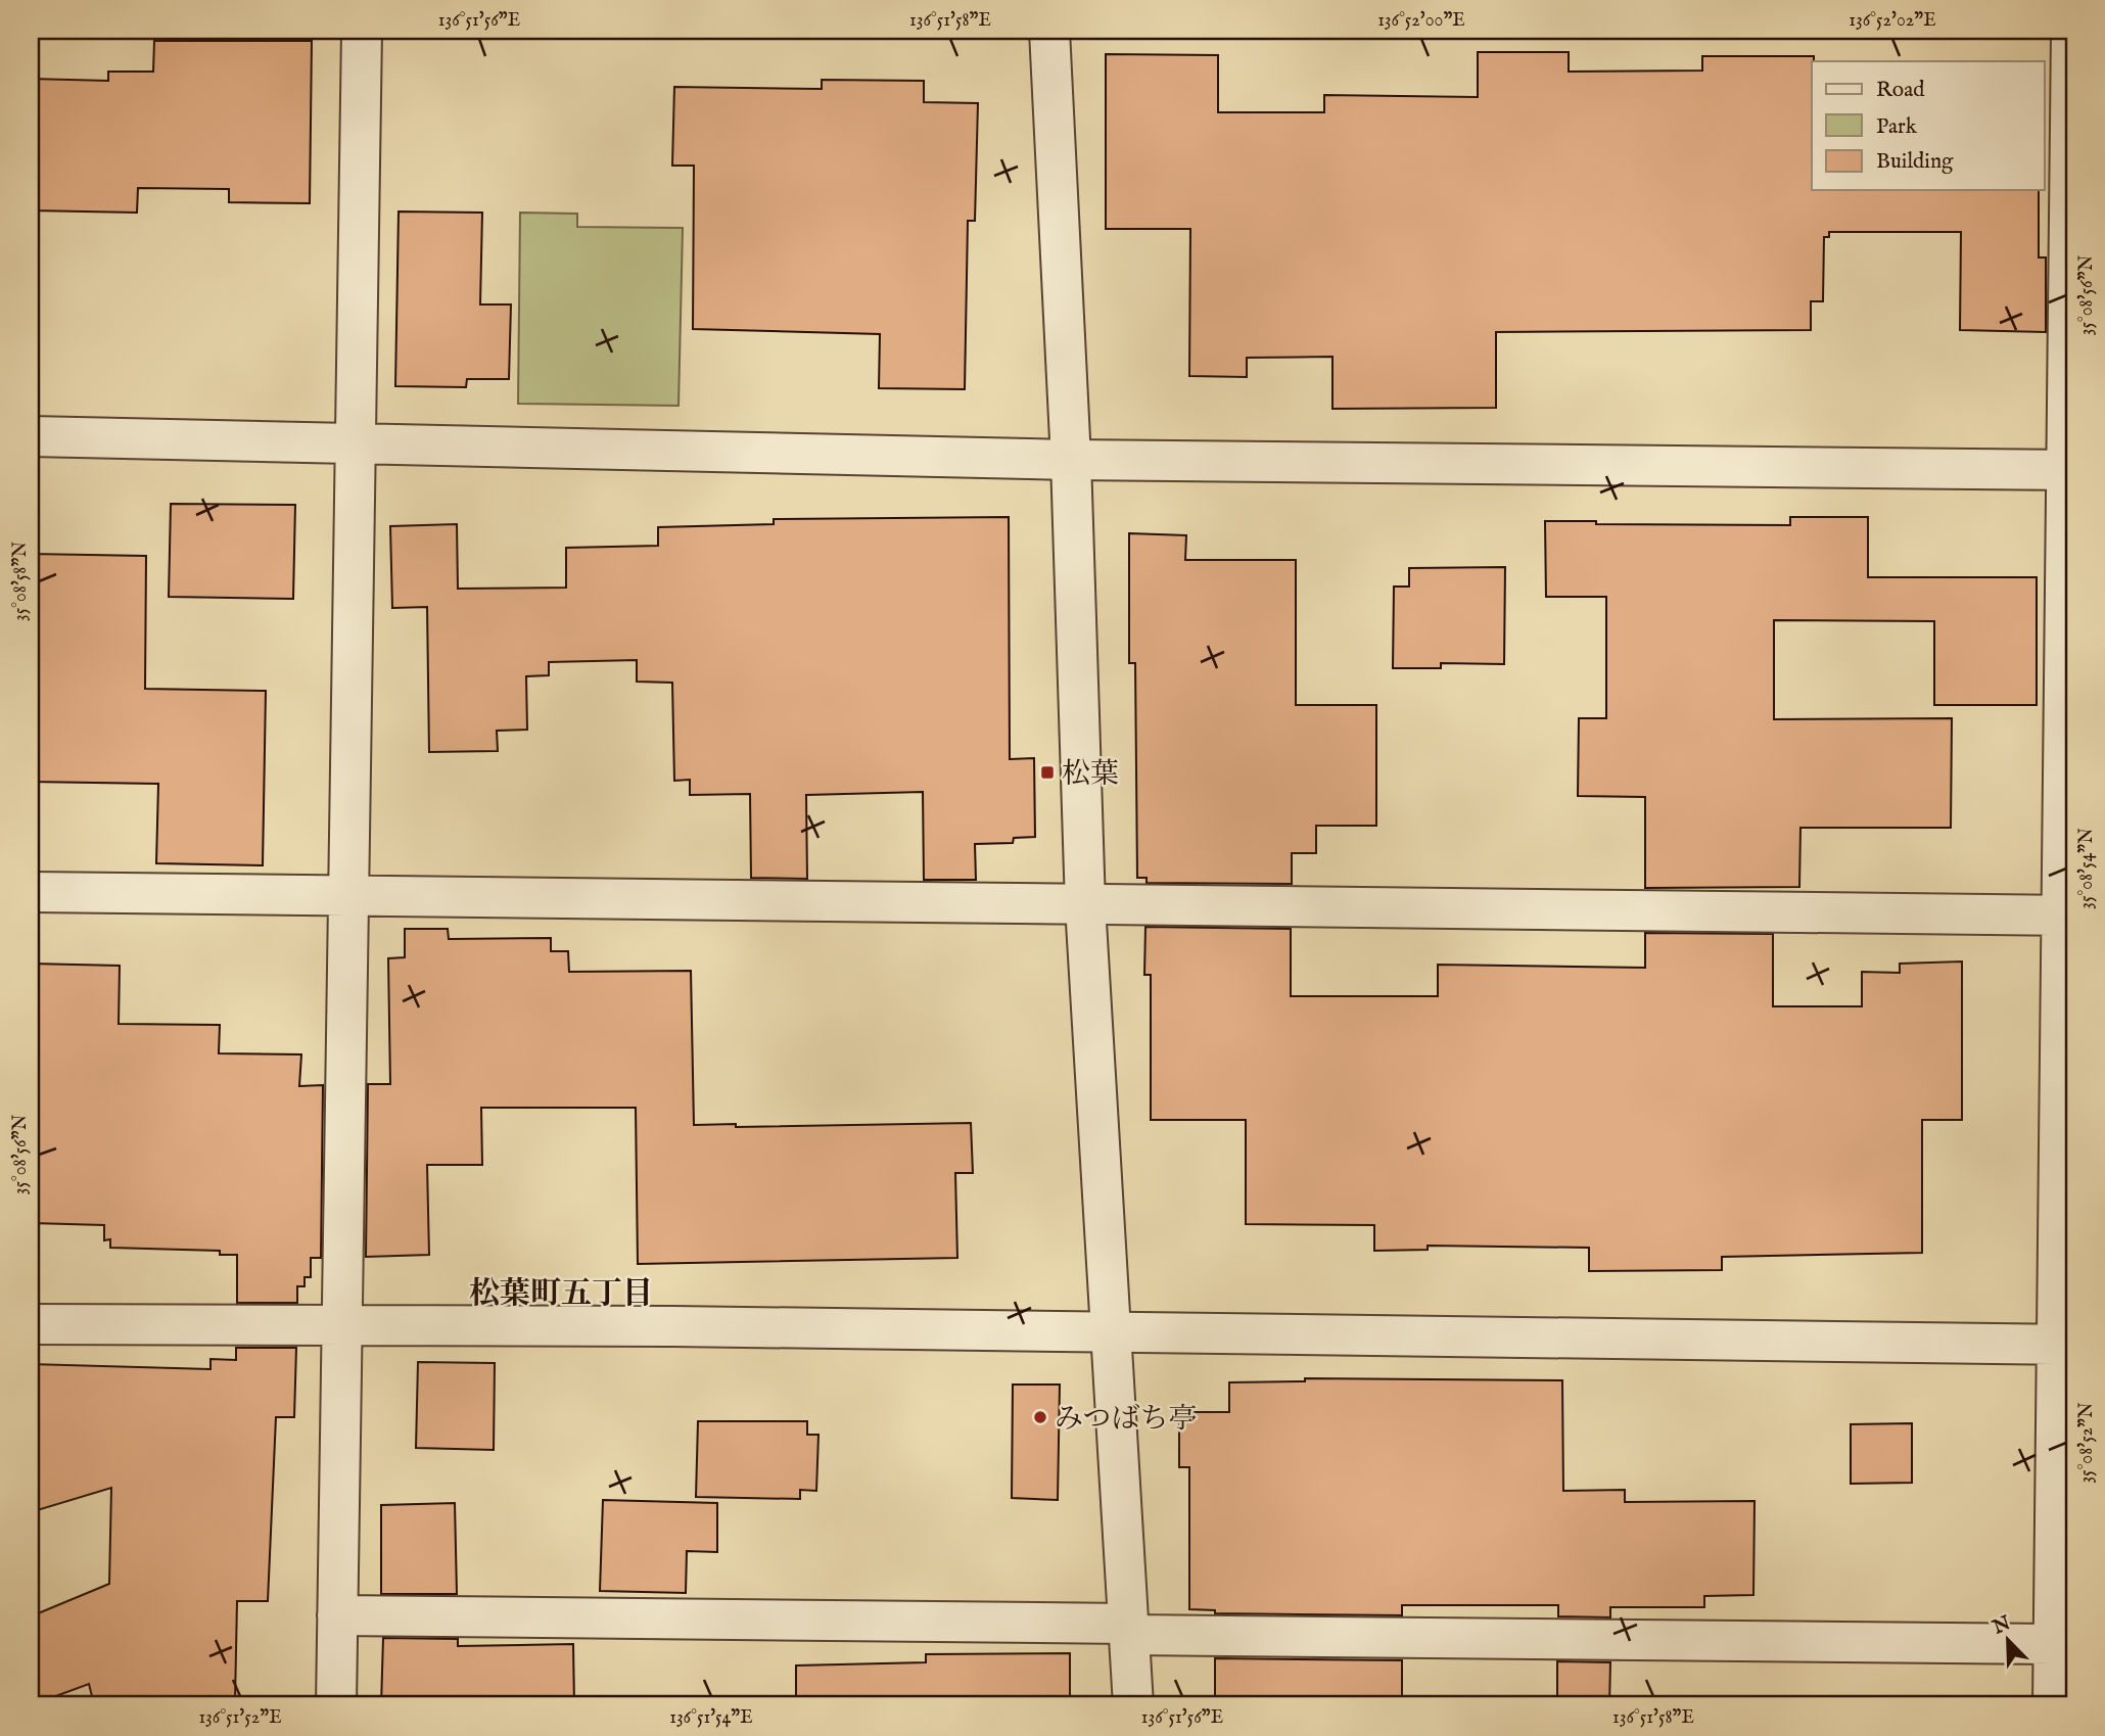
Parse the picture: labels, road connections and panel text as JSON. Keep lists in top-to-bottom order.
{
  "districts": ["松葉町五丁目"],
  "places": {
    "transit": ["松葉"],
    "other": ["みつばち亭"]
  },
  "legend": ["Road", "Park", "Building"],
  "north": "top left",
  "coordinates": [
    "136°51'56\"E",
    "136°51'58\"E",
    "136°52'00\"E",
    "136°52'02\"E",
    "35°08'56\"N",
    "35°08'58\"N",
    "35°08'54\"N",
    "35°08'52\"N",
    "136°51'52\"E",
    "136°51'54\"E"
  ]
}
